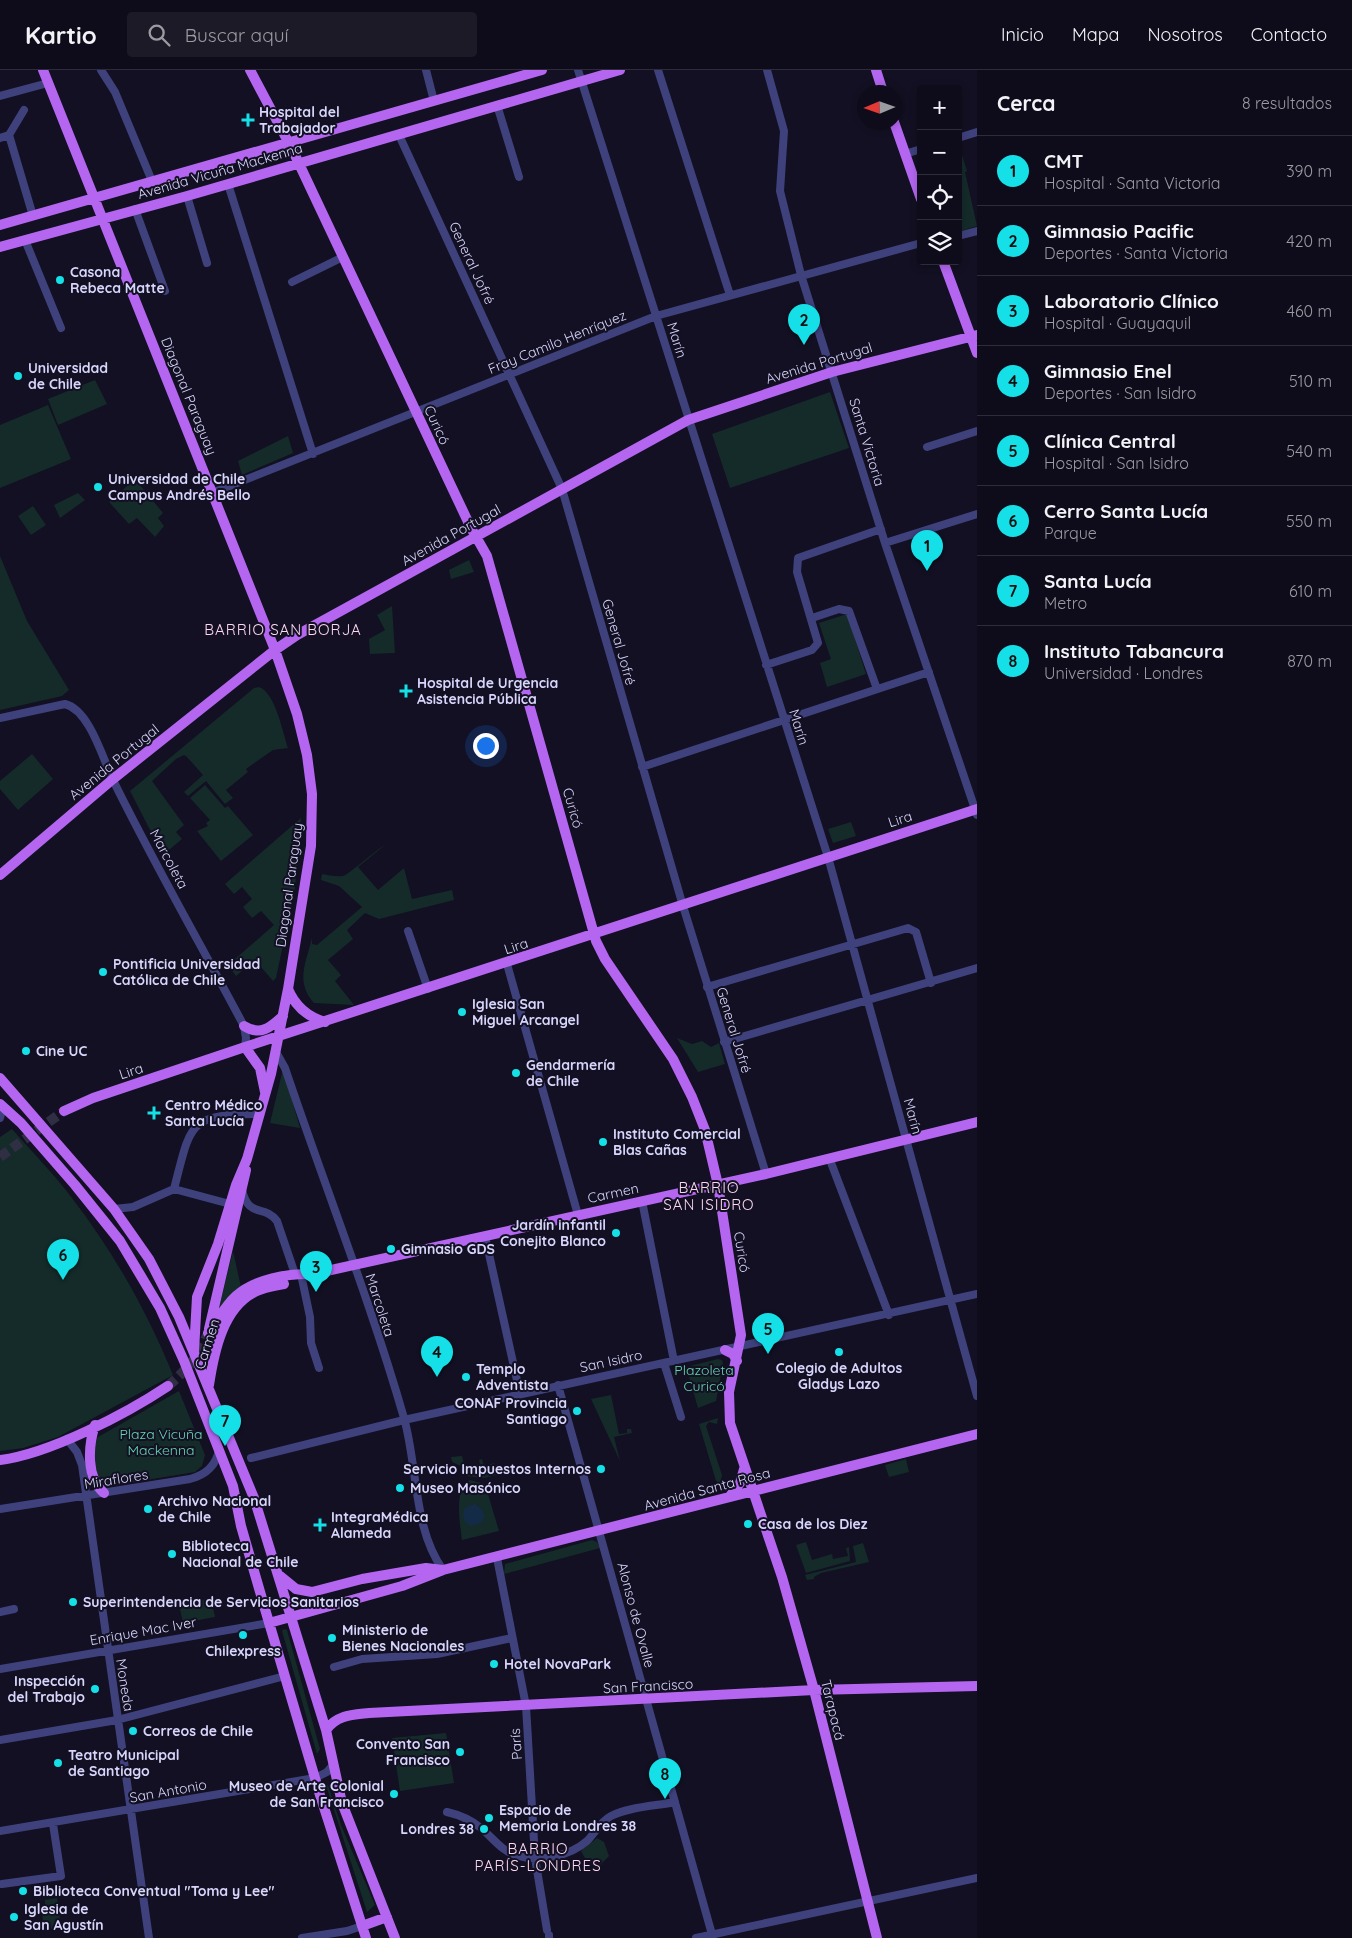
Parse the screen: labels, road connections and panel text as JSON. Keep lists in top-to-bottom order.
{
  "streets": {
    "main road": [
      "Avenida Vicuña Mackenna",
      "Avenida Portugal",
      "Diagonal Paraguay",
      "Curicó",
      "Lira",
      "Carmen",
      "Avenida Santa Rosa",
      "Enrique Mac Iver",
      "San Francisco",
      "Tarapacá"
    ],
    "street": [
      "General Jofré",
      "Marín",
      "Fray Camilo Henríquez",
      "Santa Victoria",
      "Marcoleta",
      "San Isidro",
      "Miraflores",
      "Alonso de Ovalle",
      "Moneda",
      "París",
      "San Antonio"
    ]
  },
  "crossings": [
    ["Avenida Vicuña Mackenna", "General Jofré"],
    ["Avenida Vicuña Mackenna", "Marín"],
    ["Avenida Vicuña Mackenna", "Diagonal Paraguay"],
    ["Avenida Vicuña Mackenna", "Curicó"],
    ["General Jofré", "Fray Camilo Henríquez"],
    ["General Jofré", "Avenida Portugal"],
    ["General Jofré", "Lira"],
    ["General Jofré", "Carmen"],
    ["Marín", "Fray Camilo Henríquez"],
    ["Marín", "Avenida Portugal"],
    ["Marín", "Lira"],
    ["Marín", "Carmen"],
    ["Marín", "San Isidro"],
    ["Fray Camilo Henríquez", "Diagonal Paraguay"],
    ["Fray Camilo Henríquez", "Curicó"],
    ["Fray Camilo Henríquez", "Santa Victoria"],
    ["Avenida Portugal", "Diagonal Paraguay"],
    ["Avenida Portugal", "Curicó"],
    ["Avenida Portugal", "Santa Victoria"],
    ["Avenida Portugal", "Marcoleta"],
    ["Diagonal Paraguay", "Lira"],
    ["Diagonal Paraguay", "Marcoleta"],
    ["Diagonal Paraguay", "Carmen"],
    ["Curicó", "Lira"],
    ["Curicó", "Carmen"],
    ["Curicó", "San Isidro"],
    ["Curicó", "Avenida Santa Rosa"],
    ["Curicó", "Tarapacá"],
    ["Santa Victoria", "Lira"],
    ["Lira", "Marcoleta"],
    ["Marcoleta", "Carmen"],
    ["Marcoleta", "San Isidro"],
    ["Marcoleta", "Avenida Santa Rosa"],
    ["San Isidro", "Alonso de Ovalle"],
    ["Miraflores", "Moneda"],
    ["Avenida Santa Rosa", "Alonso de Ovalle"],
    ["Avenida Santa Rosa", "Enrique Mac Iver"],
    ["Avenida Santa Rosa", "Tarapacá"],
    ["Avenida Santa Rosa", "París"],
    ["Alonso de Ovalle", "San Francisco"],
    ["Enrique Mac Iver", "Moneda"],
    ["Moneda", "San Antonio"],
    ["San Francisco", "Tarapacá"],
    ["San Francisco", "París"]
  ],
  "districts": ["BARRIO SAN BORJA", "BARRIO SAN ISIDRO", "BARRIO PARÍS-LONDRES"],
  "parks": ["Plazoleta Curicó", "Plaza Vicuña Mackenna"],
  "places": {
    "health": [
      "Hospital del Trabajador",
      "Hospital de Urgencia Asistencia Pública",
      "Centro Médico Santa Lucía",
      "IntegraMédica Alameda"
    ],
    "other": [
      "Casona Rebeca Matte",
      "Universidad de Chile",
      "Universidad de Chile Campus Andrés Bello",
      "Pontificia Universidad Católica de Chile",
      "Iglesia San Miguel Arcangel",
      "Cine UC",
      "Gendarmería de Chile",
      "Instituto Comercial Blas Cañas",
      "Jardín infantil Conejito Blanco",
      "Gimnasio GDS",
      "Colegio de Adultos Gladys Lazo",
      "Templo Adventista",
      "CONAF Provincia Santiago",
      "Servicio Impuestos Internos",
      "Museo Masónico",
      "Archivo Nacional de Chile",
      "Casa de los Diez",
      "Biblioteca Nacional de Chile",
      "Superintendencia de Servicios Sanitarios",
      "Chilexpress",
      "Ministerio de Bienes Nacionales",
      "Hotel NovaPark",
      "Inspección del Trabajo",
      "Correos de Chile",
      "Convento San Francisco",
      "Teatro Municipal de Santiago",
      "Museo de Arte Colonial de San Francisco",
      "Espacio de Memoria Londres 38",
      "Londres 38",
      "Biblioteca Conventual \"Toma y Lee\"",
      "Iglesia de San Agustín"
    ]
  },
  "north": "left",
  "page": {
    "header": "Kartio",
    "search": "Buscar aquí",
    "nav": [
      "Inicio",
      "Mapa",
      "Nosotros",
      "Contacto"
    ],
    "heading": ["Cerca", "8 resultados"],
    "map_buttons": ["+", "−"],
    "list": [
      {
        "mark": "1",
        "name": "CMT",
        "note": "Hospital · Santa Victoria",
        "value": "390 m"
      },
      {
        "mark": "2",
        "name": "Gimnasio Pacific",
        "note": "Deportes · Santa Victoria",
        "value": "420 m"
      },
      {
        "mark": "3",
        "name": "Laboratorio Clínico",
        "note": "Hospital · Guayaquil",
        "value": "460 m"
      },
      {
        "mark": "4",
        "name": "Gimnasio Enel",
        "note": "Deportes · San Isidro",
        "value": "510 m"
      },
      {
        "mark": "5",
        "name": "Clínica Central",
        "note": "Hospital · San Isidro",
        "value": "540 m"
      },
      {
        "mark": "6",
        "name": "Cerro Santa Lucía",
        "note": "Parque",
        "value": "550 m"
      },
      {
        "mark": "7",
        "name": "Santa Lucía",
        "note": "Metro",
        "value": "610 m"
      },
      {
        "mark": "8",
        "name": "Instituto Tabancura",
        "note": "Universidad · Londres",
        "value": "870 m"
      }
    ],
    "pins": [
      "2",
      "1",
      "6",
      "3",
      "5",
      "4",
      "7",
      "8"
    ]
  }
}
